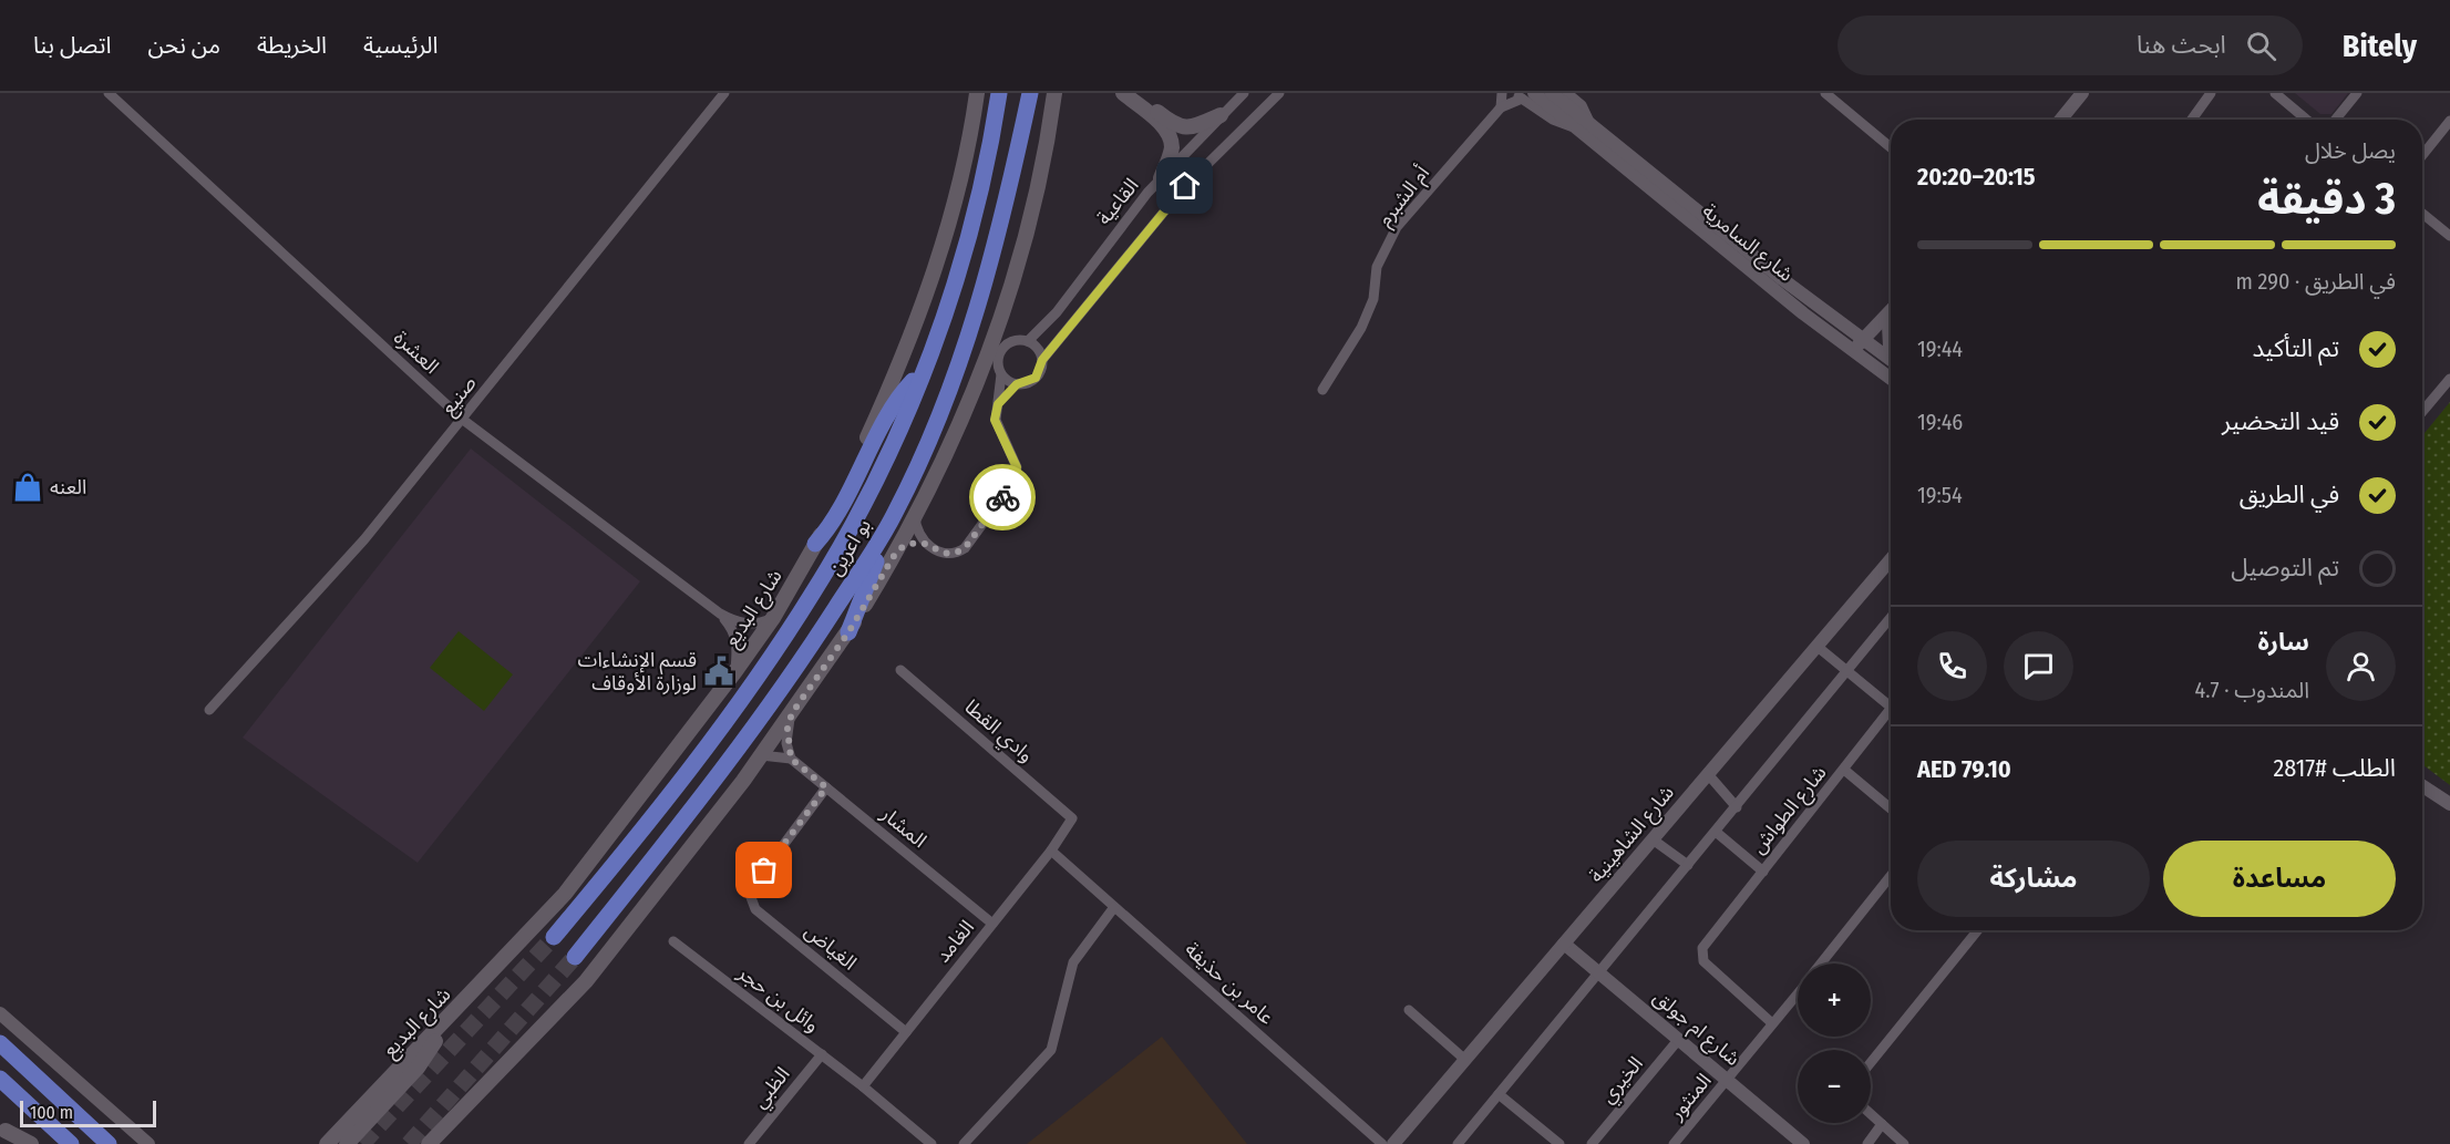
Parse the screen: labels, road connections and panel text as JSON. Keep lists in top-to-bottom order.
{
  "streets": {
    "highway": ["بو اعرين"],
    "main road": ["شارع البديع"],
    "street": [
      "أم الشبرم",
      "القاعية",
      "شارع السامرية",
      "العشرة",
      "صنيع",
      "وادي القطا",
      "شارع الطواش",
      "المشار",
      "شارع الشاهينية",
      "الغامد",
      "الغياض",
      "عامر بن حذيفة",
      "وائل بن حجر",
      "شارع ام جولق",
      "الخيري",
      "الظبي",
      "المنثور"
    ]
  },
  "crossings": [
    ["أم الشبرم", "شارع السامرية"],
    ["العشرة", "صنيع"],
    ["العشرة", "شارع البديع"],
    ["وادي القطا", "الغامد"],
    ["شارع الطواش", "المنثور"],
    ["المشار", "الغامد"],
    ["المشار", "الغياض"],
    ["شارع الشاهينية", "شارع ام جولق"],
    ["الغامد", "الغياض"],
    ["الغامد", "عامر بن حذيفة"],
    ["الغامد", "وائل بن حجر"],
    ["وائل بن حجر", "الظبي"],
    ["شارع ام جولق", "الخيري"],
    ["شارع ام جولق", "المنثور"]
  ],
  "places": {
    "shop": ["العنه"],
    "public building": ["قسم الإنشاءات لوزارة الأوقاف"]
  },
  "scale_bar": "100 m",
  "page": {
    "header": "Bitely",
    "search": "ابحث هنا",
    "nav": [
      "الرئيسية",
      "الخريطة",
      "من نحن",
      "اتصل بنا"
    ],
    "heading": ["3 دقيقة", "يصل خلال", "20:15–20:20"],
    "panel": [
      "سارة",
      "المندوب · 4.7",
      "الطلب #2817",
      "AED 79.10"
    ],
    "bar": "في الطريق · 290 m",
    "list": [
      ["تم التأكيد", "19:44"],
      ["قيد التحضير", "19:46"],
      ["في الطريق", "19:54"],
      "تم التوصيل"
    ],
    "buttons": ["مساعدة", "مشاركة"],
    "map_buttons": ["+", "−"],
    "scale": "100 m"
  }
}
